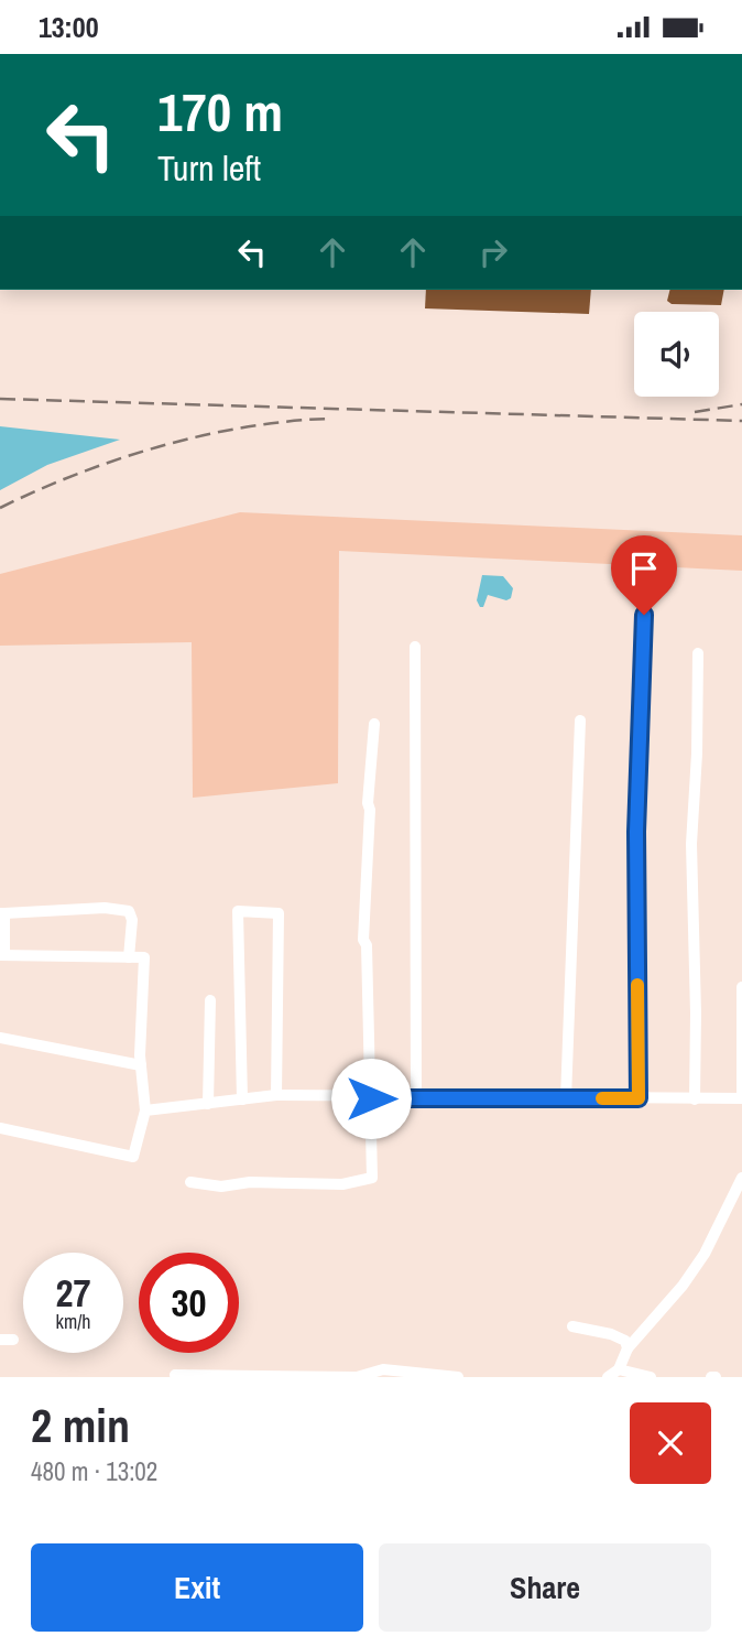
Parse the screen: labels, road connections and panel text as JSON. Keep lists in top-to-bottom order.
{
  "page": {
    "status": "13:00",
    "turn": ["170 m", "Turn left"],
    "speed": "27 km/h",
    "limit": "30",
    "heading": ["2 min", "480 m · 13:02"],
    "buttons": ["Exit", "Share"]
  }
}
